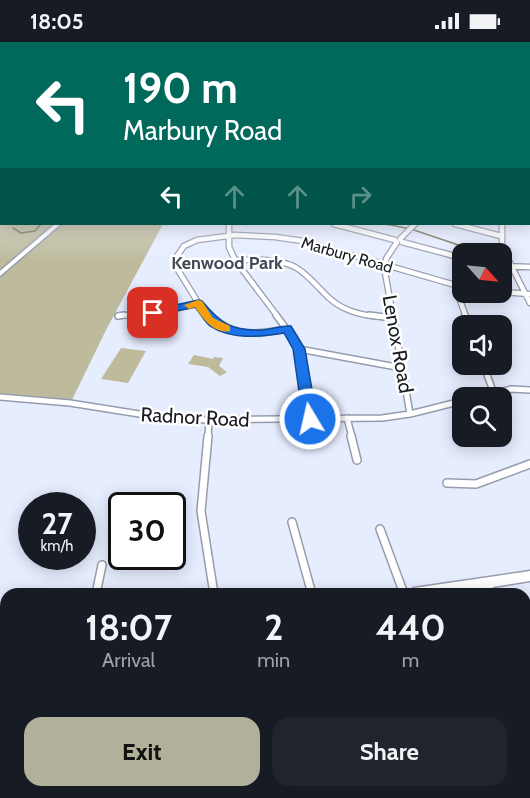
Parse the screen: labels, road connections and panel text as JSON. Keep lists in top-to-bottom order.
{
  "streets": {
    "street": ["Marbury Road", "Lenox Road", "Radnor Road"]
  },
  "crossings": [
    ["Marbury Road", "Lenox Road"],
    ["Lenox Road", "Radnor Road"]
  ],
  "districts": ["Kenwood Park"],
  "north": "bottom right",
  "page": {
    "status": "18:05",
    "turn": ["190 m", "Marbury Road"],
    "speed": "27 km/h",
    "limit": "30",
    "eta": [
      "18:07",
      "Arrival",
      "2",
      "min",
      "440",
      "m"
    ],
    "buttons": ["Exit", "Share"]
  }
}
